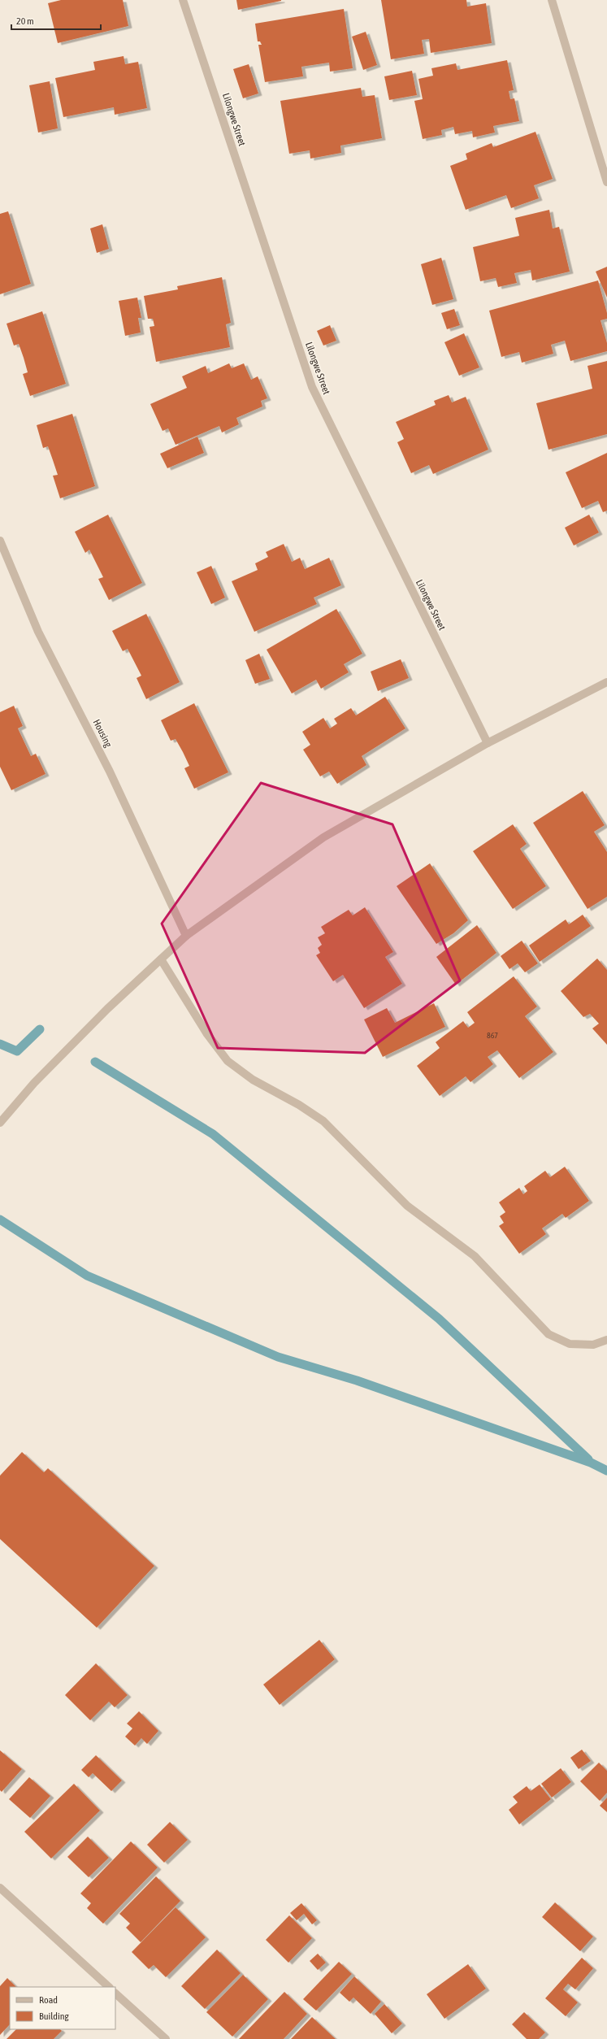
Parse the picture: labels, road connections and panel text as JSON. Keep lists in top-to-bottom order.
{
  "streets": {
    "street": ["Lilongwe Street", "Housing"]
  },
  "house_numbers": ["867"],
  "legend": ["Road", "Building"],
  "scale_bar": "20 m"
}
